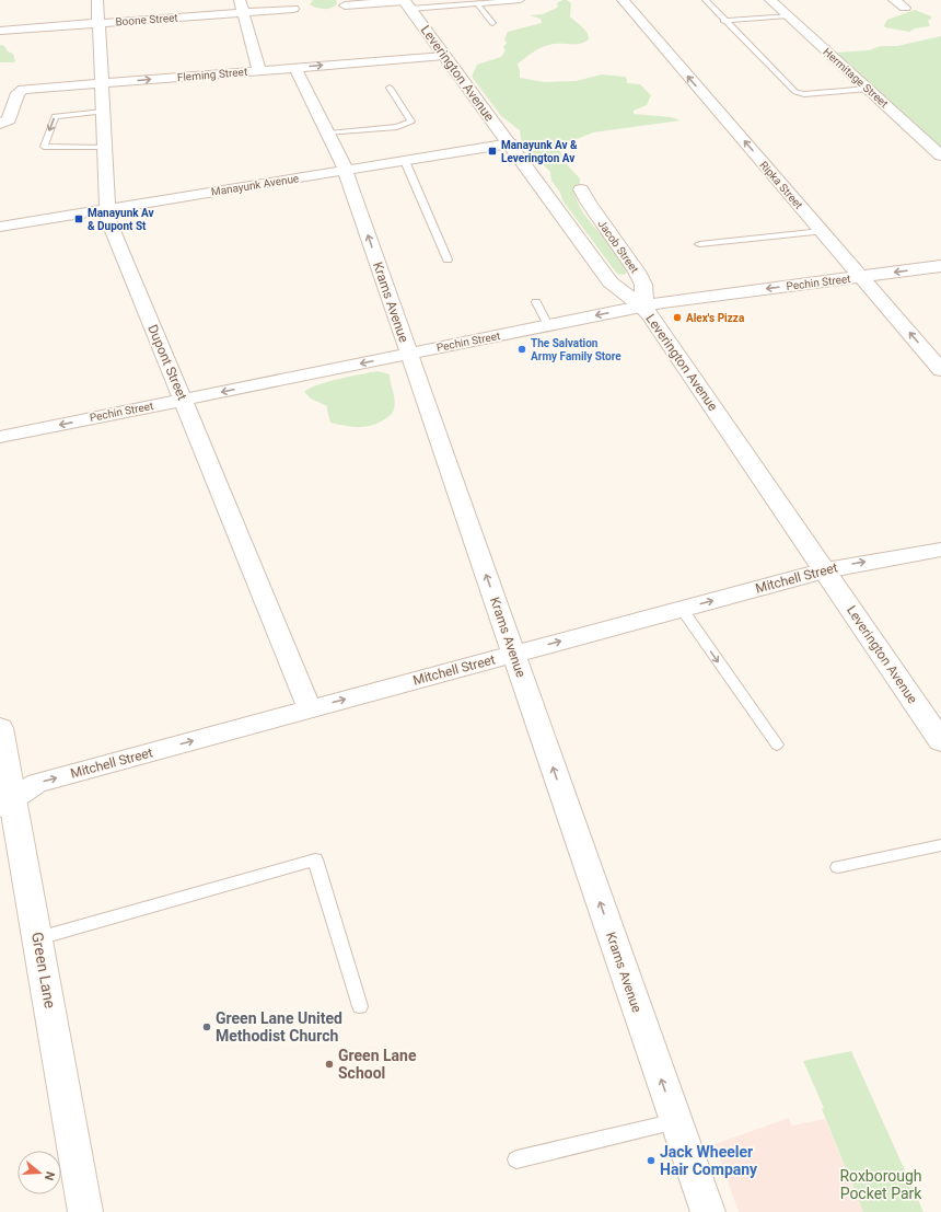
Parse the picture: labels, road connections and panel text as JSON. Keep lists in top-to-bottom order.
{
  "streets": {
    "street": [
      "Boone Street",
      "Leverington Avenue",
      "Fleming Street",
      "Hermitage Street",
      "Manayunk Avenue",
      "Ripka Street",
      "Jacob Street",
      "Pechin Street",
      "Krams Avenue",
      "Dupont Street",
      "Mitchell Street",
      "Green Lane"
    ]
  },
  "crossings": [
    ["Boone Street", "Dupont Street"],
    ["Leverington Avenue", "Fleming Street"],
    ["Leverington Avenue", "Manayunk Avenue"],
    ["Leverington Avenue", "Jacob Street"],
    ["Leverington Avenue", "Pechin Street"],
    ["Leverington Avenue", "Mitchell Street"],
    ["Fleming Street", "Krams Avenue"],
    ["Fleming Street", "Dupont Street"],
    ["Manayunk Avenue", "Krams Avenue"],
    ["Manayunk Avenue", "Dupont Street"],
    ["Ripka Street", "Pechin Street"],
    ["Jacob Street", "Pechin Street"],
    ["Pechin Street", "Krams Avenue"],
    ["Pechin Street", "Dupont Street"],
    ["Krams Avenue", "Mitchell Street"],
    ["Dupont Street", "Mitchell Street"],
    ["Mitchell Street", "Green Lane"]
  ],
  "one_way": [
    "Fleming Street",
    "Ripka Street",
    "Pechin Street",
    "Krams Avenue",
    "Mitchell Street"
  ],
  "parks": ["Roxborough Pocket Park"],
  "places": {
    "transit": ["Manayunk Av & Leverington Av", "Manayunk Av & Dupont St"],
    "other": [
      "Alex's Pizza",
      "The Salvation Army Family Store",
      "Green Lane United Methodist Church",
      "Green Lane School",
      "Jack Wheeler Hair Company"
    ]
  },
  "north": "right"
}
